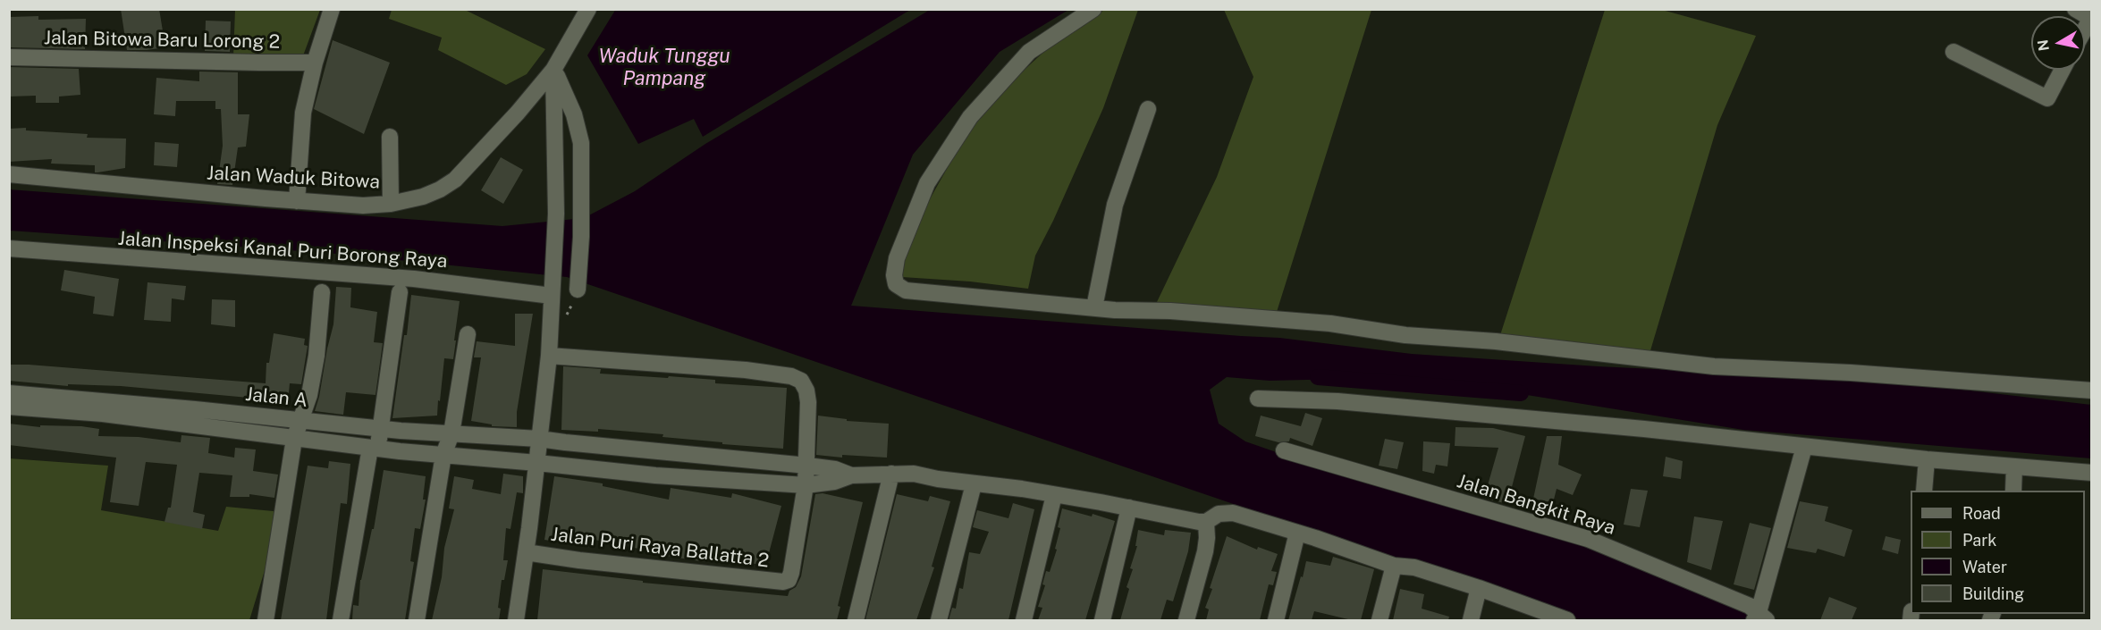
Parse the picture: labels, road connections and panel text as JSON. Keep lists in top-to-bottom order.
{
  "streets": {
    "street": [
      "Jalan Bitowa Baru Lorong 2",
      "Jalan Waduk Bitowa",
      "Jalan Inspeksi Kanal Puri Borong Raya",
      "Jalan A",
      "Jalan Bangkit Raya",
      "Jalan Puri Raya Ballatta 2"
    ]
  },
  "crossings": [
    ["Jalan A", "Jalan Puri Raya Ballatta 2"]
  ],
  "water": ["Waduk Tunggu Pampang"],
  "legend": [
    "Road",
    "Park",
    "Water",
    "Building"
  ],
  "north": "left"
}
